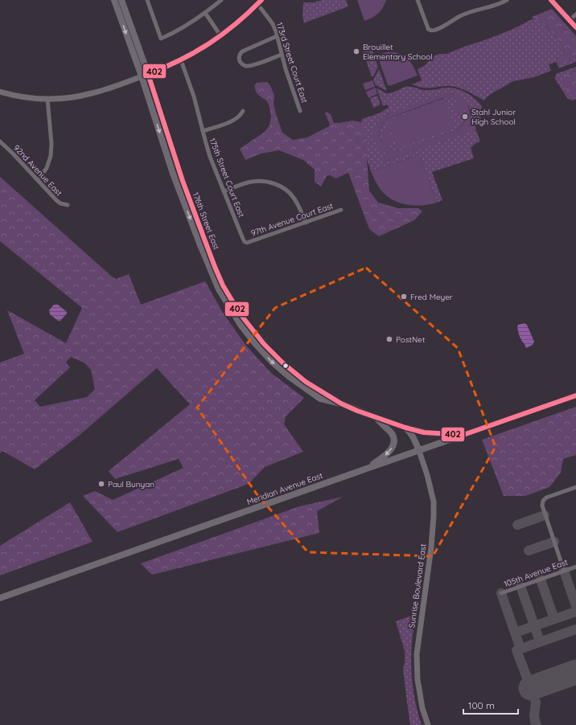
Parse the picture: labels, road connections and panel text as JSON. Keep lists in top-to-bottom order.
{
  "streets": {
    "main road": ["176th Street East", "Meridian Avenue East"],
    "street": [
      "173rd Street Court East",
      "92nd Avenue East",
      "175th Street Court East",
      "97th Avenue Court East",
      "105th Avenue East",
      "Sunrise Boulevard East"
    ]
  },
  "crossings": [
    ["175th Street Court East", "97th Avenue Court East"],
    ["176th Street East", "Meridian Avenue East"],
    ["Meridian Avenue East", "Sunrise Boulevard East"]
  ],
  "places": [
    "Brouillet Elementary School",
    "Stahl Junior High School",
    "Fred Meyer",
    "PostNet",
    "Paul Bunyan"
  ],
  "lines": ["transit line 402"],
  "scale_bar": "100 m"
}
